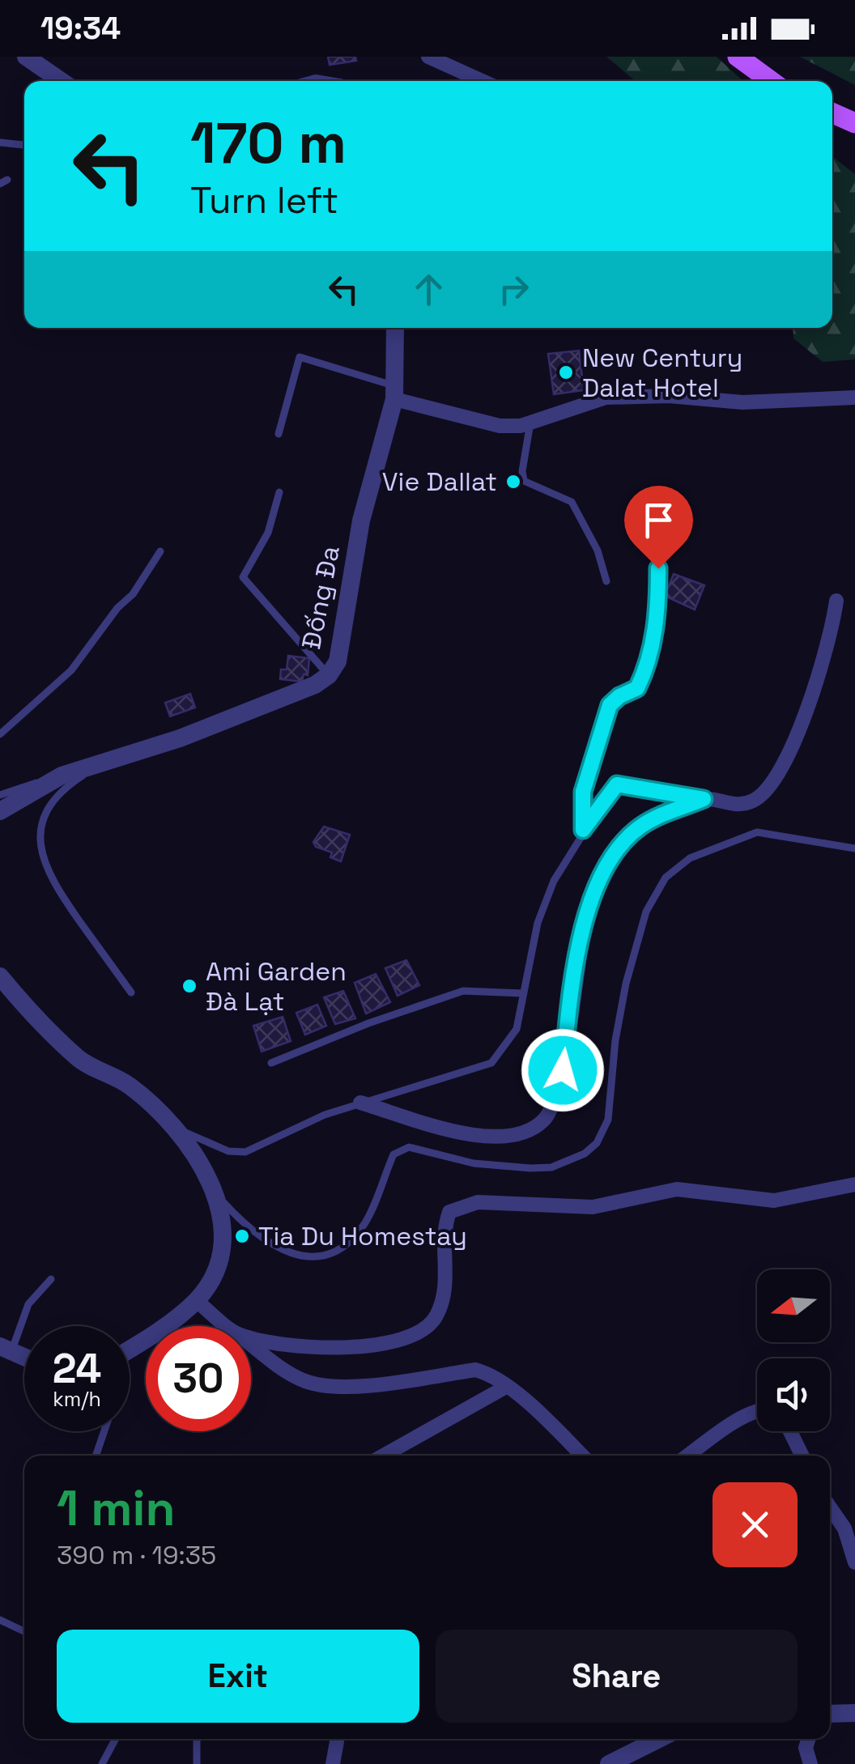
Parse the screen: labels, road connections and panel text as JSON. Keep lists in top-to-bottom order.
{
  "streets": {
    "street": ["Đống Đa"]
  },
  "places": [
    "New Century Dalat Hotel",
    "Vie Dallat",
    "Ami Garden Đà Lạt",
    "Tia Du Homestay"
  ],
  "north": "left",
  "page": {
    "status": "19:34",
    "turn": ["170 m", "Turn left"],
    "speed": "24 km/h",
    "limit": "30",
    "heading": ["1 min", "390 m · 19:35"],
    "buttons": ["Exit", "Share"]
  }
}
